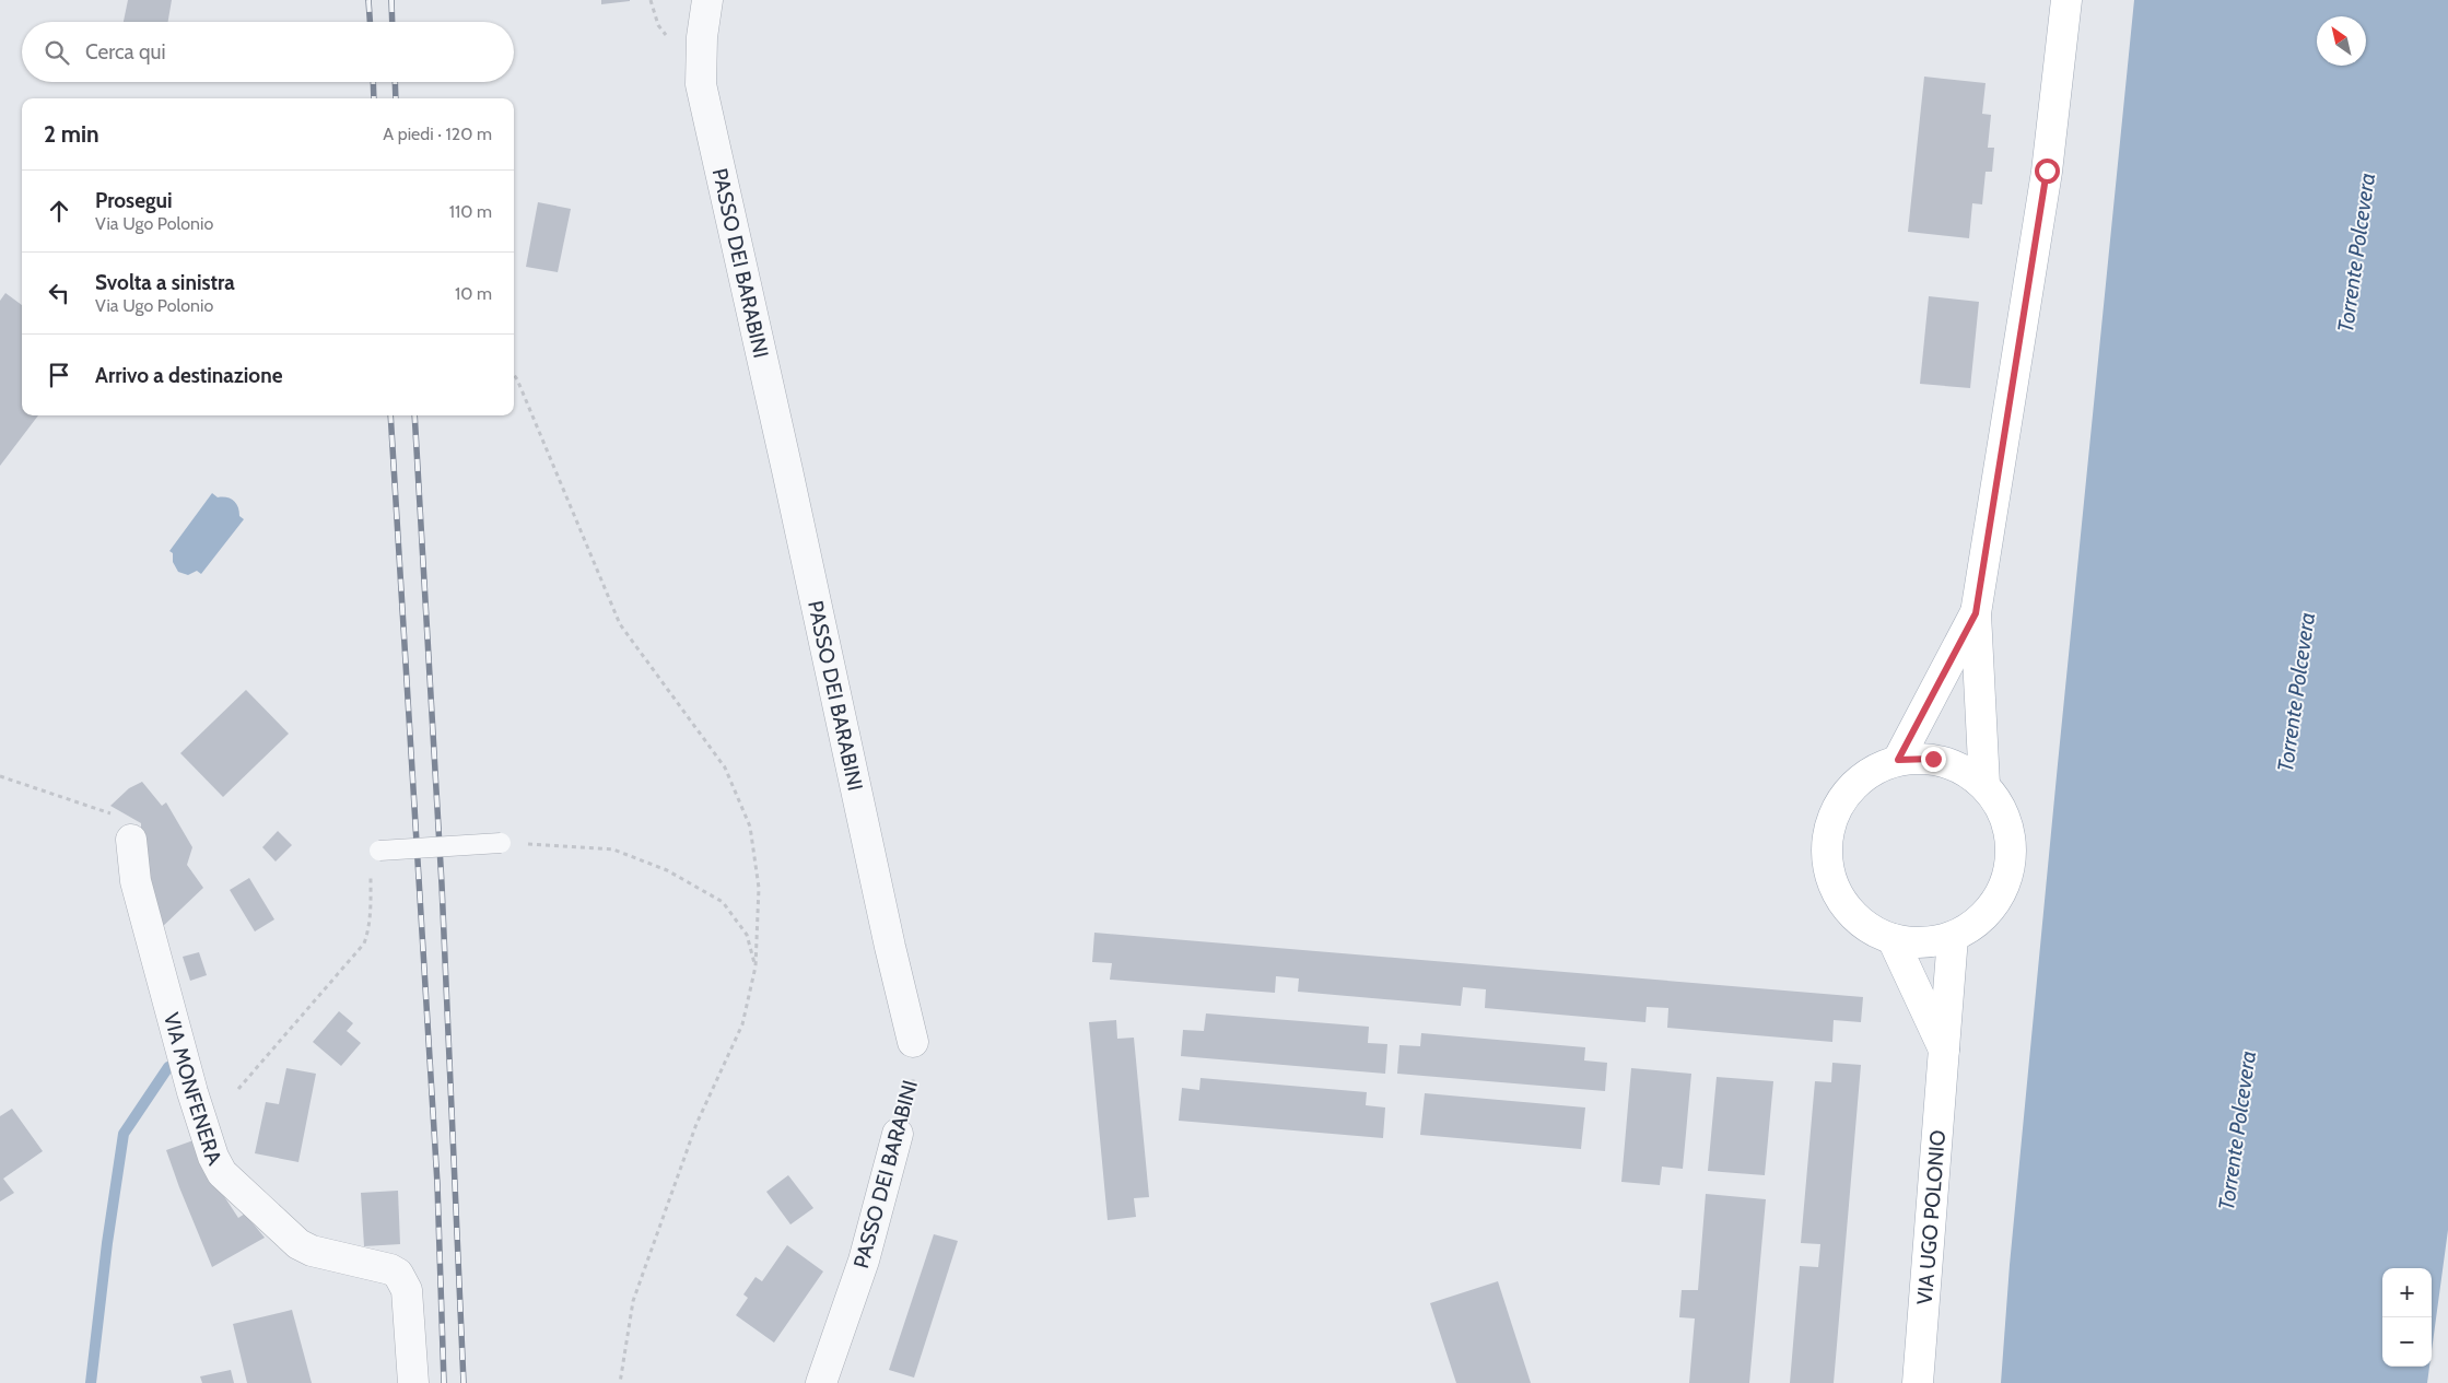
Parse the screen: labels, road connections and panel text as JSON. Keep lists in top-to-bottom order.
{
  "streets": {
    "main road": ["VIA UGO POLONIO"],
    "street": ["PASSO DEI BARABINI", "VIA MONFENERA"]
  },
  "water": ["Torrente Polcevera"],
  "north": "top left",
  "page": {
    "search": "Cerca qui",
    "heading": ["2 min", "A piedi · 120 m"],
    "list": [
      ["Prosegui", "Via Ugo Polonio", "110 m"],
      ["Svolta a sinistra", "Via Ugo Polonio", "10 m"],
      "Arrivo a destinazione"
    ],
    "map_buttons": ["+", "−"]
  }
}
